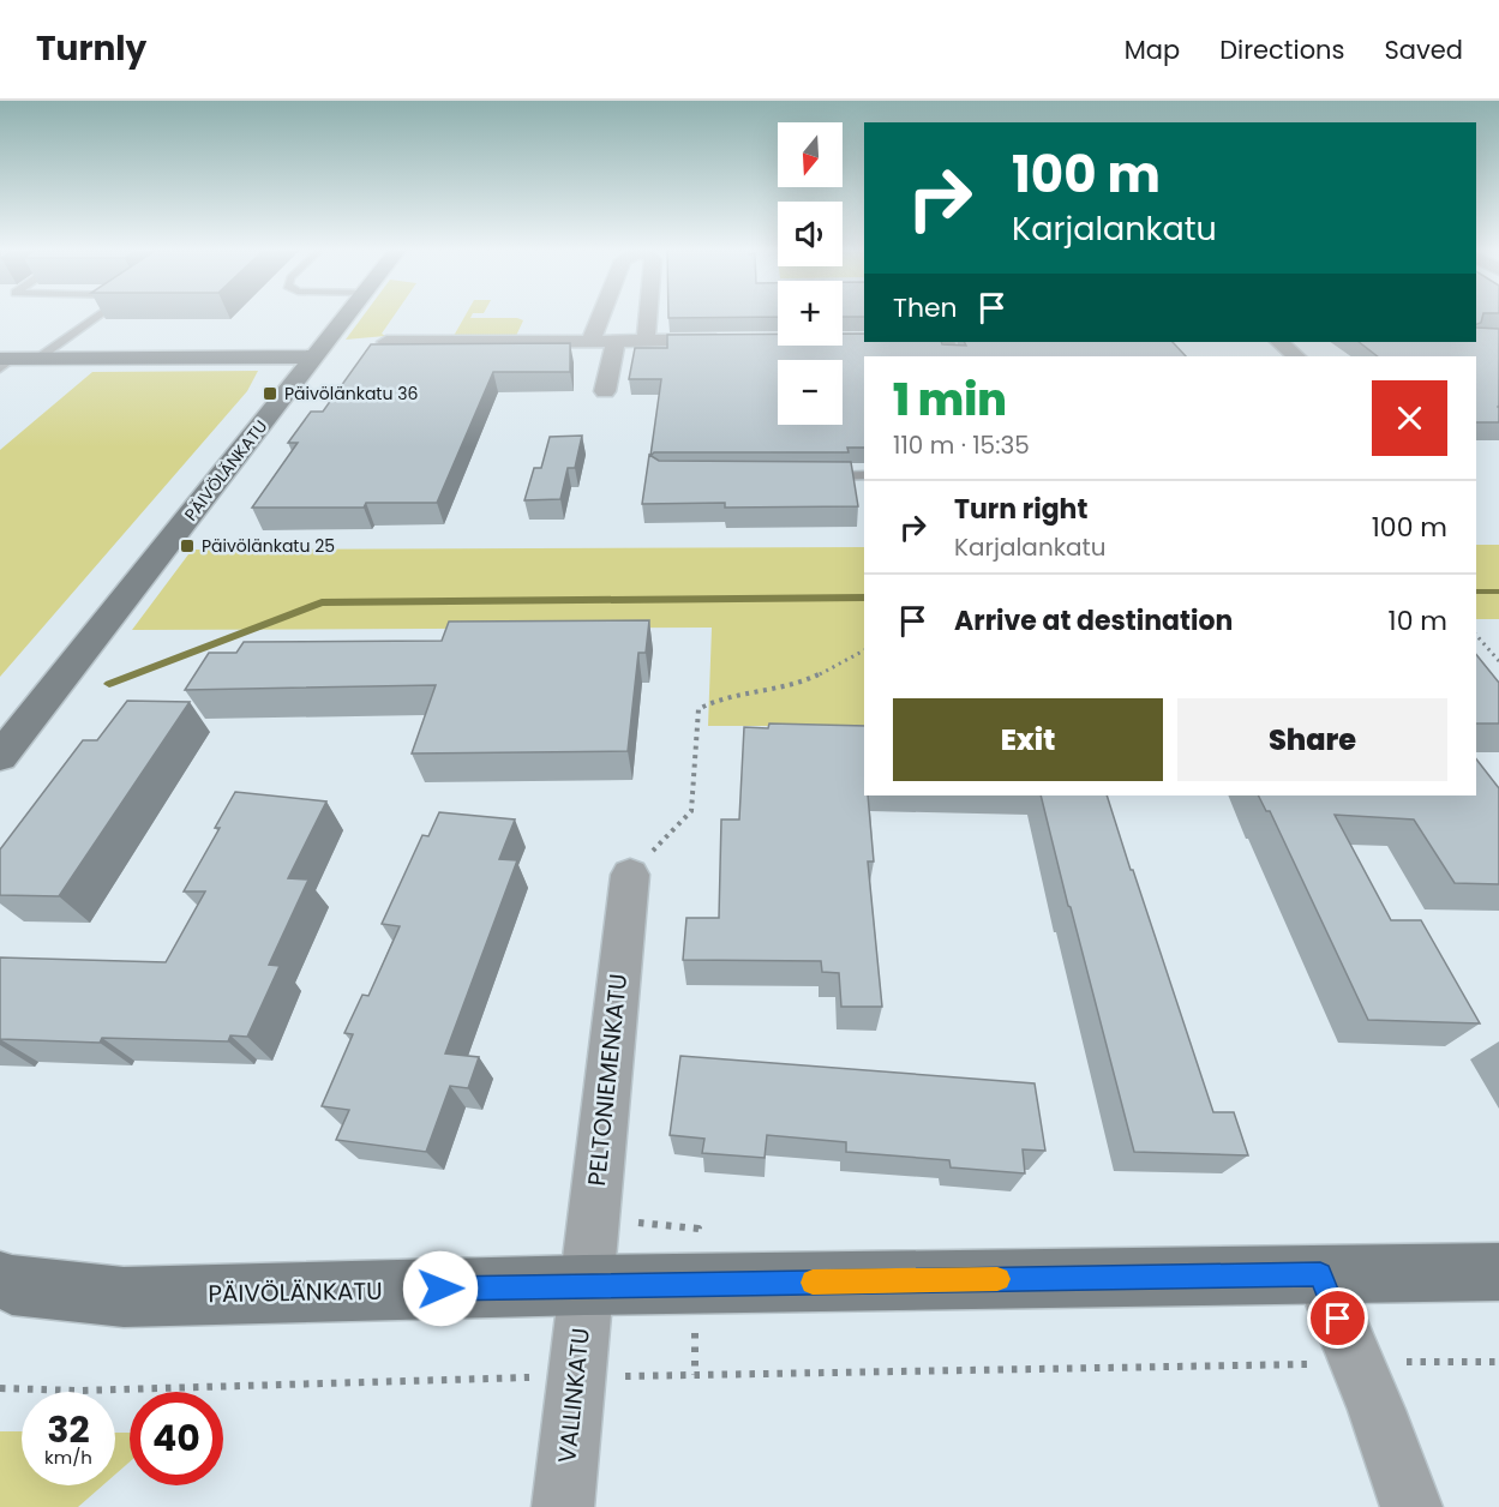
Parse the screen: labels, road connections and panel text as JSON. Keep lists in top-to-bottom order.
{
  "streets": {
    "street": ["PÄIVÖLÄNKATU", "PELTONIEMENKATU", "VALLINKATU"]
  },
  "crossings": [
    ["PÄIVÖLÄNKATU", "PELTONIEMENKATU"],
    ["PÄIVÖLÄNKATU", "VALLINKATU"],
    ["PELTONIEMENKATU", "VALLINKATU"]
  ],
  "places": {
    "transit": ["Päivölänkatu 36", "Päivölänkatu 25"]
  },
  "north": "bottom",
  "page": {
    "header": "Turnly",
    "nav": ["Map", "Directions", "Saved"],
    "map_buttons": ["+", "−"],
    "turn": ["100 m", "Karjalankatu"],
    "then": "Then",
    "heading": ["1 min", "110 m · 15:35"],
    "list": [
      {
        "name": "Turn right",
        "note": "Karjalankatu",
        "value": "100 m"
      },
      {
        "name": "Arrive at destination",
        "value": "10 m"
      }
    ],
    "buttons": ["Exit", "Share"],
    "speed": "32 km/h",
    "limit": "40"
  }
}
